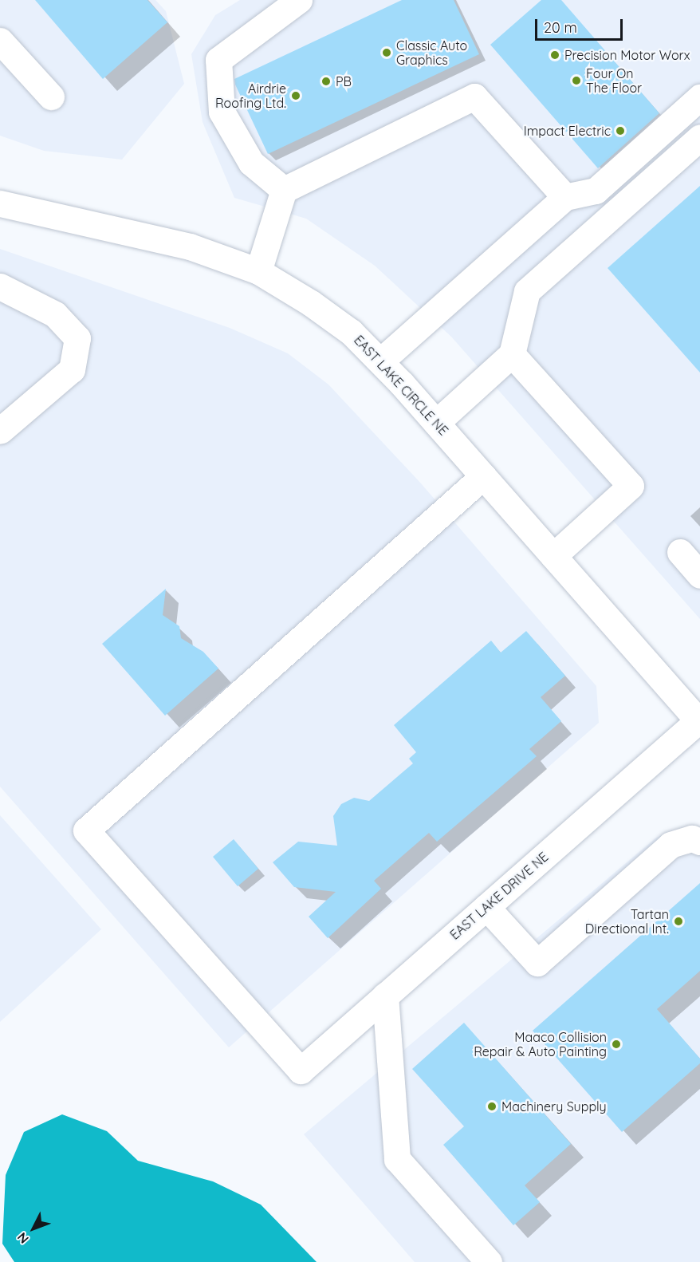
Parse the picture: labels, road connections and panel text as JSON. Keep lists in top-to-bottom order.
{
  "streets": {
    "street": ["EAST LAKE CIRCLE NE", "EAST LAKE DRIVE NE"]
  },
  "crossings": [
    ["EAST LAKE CIRCLE NE", "EAST LAKE DRIVE NE"]
  ],
  "places": [
    "Classic Auto Graphics",
    "Precision Motor Worx",
    "Four On The Floor",
    "PB",
    "Airdrie Roofing Ltd.",
    "Impact Electric",
    "Tartan Directional Int.",
    "Maaco Collision Repair & Auto Painting",
    "Machinery Supply"
  ],
  "scale_bar": "20 m",
  "north": "bottom left"
}
